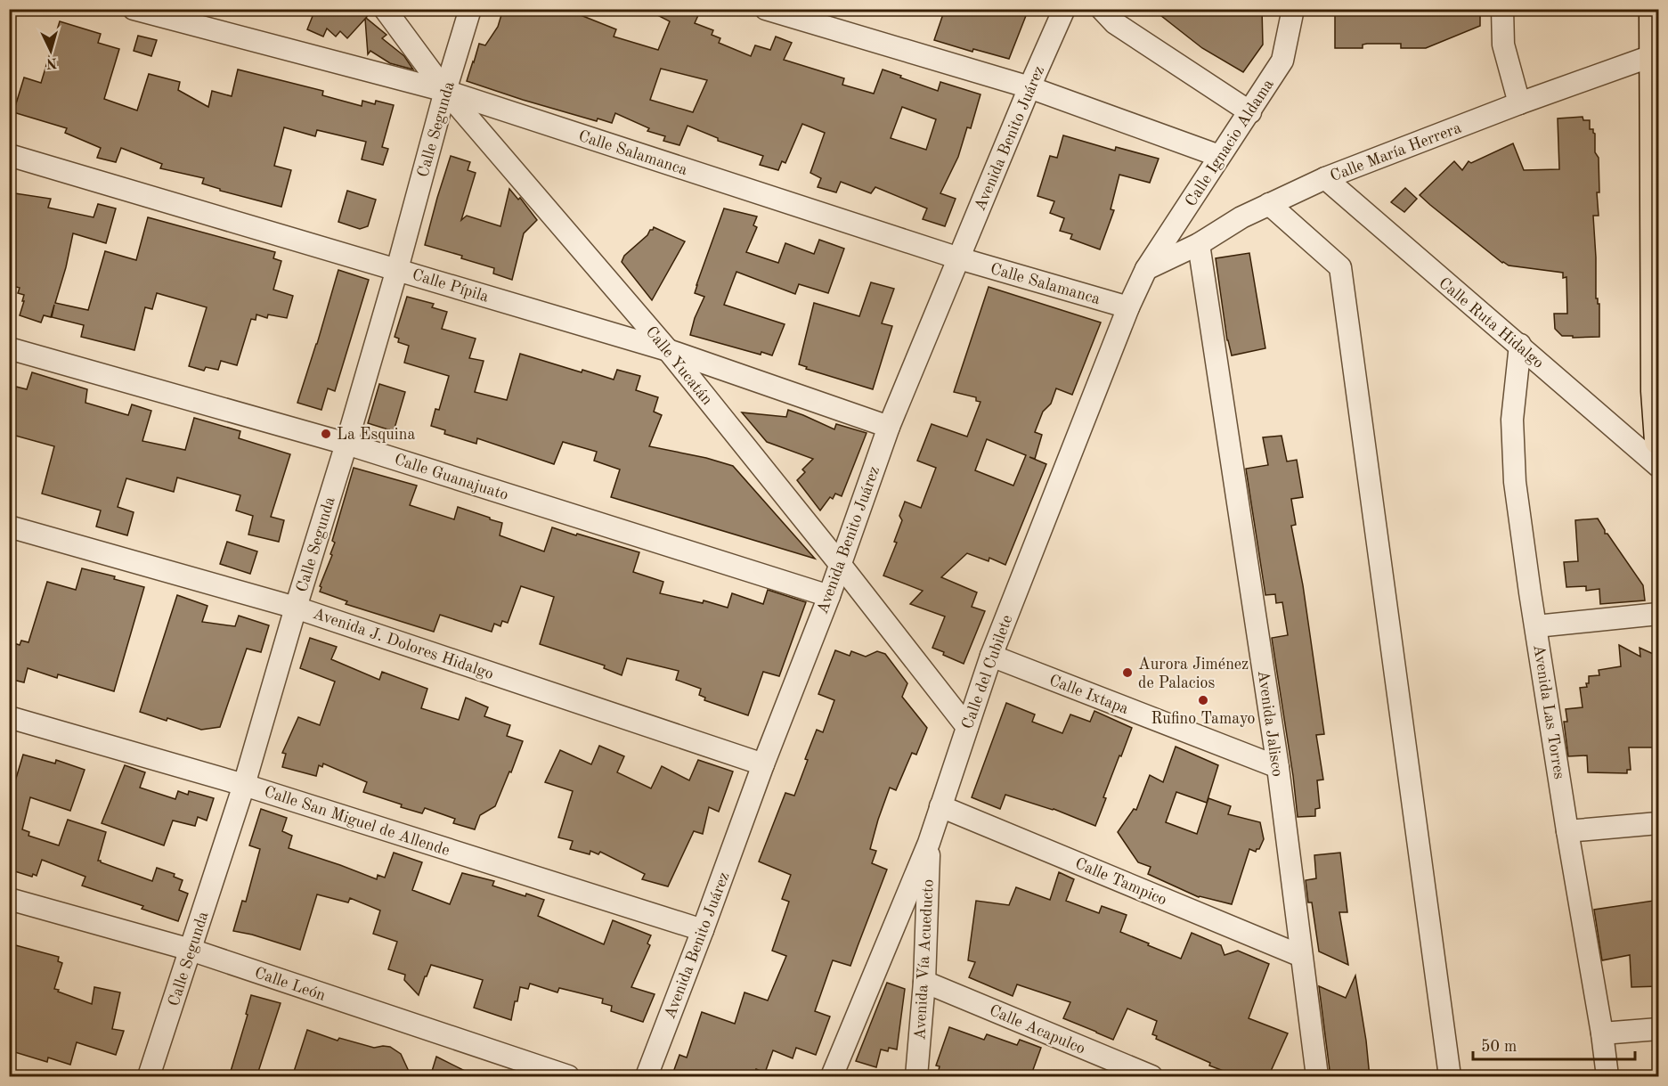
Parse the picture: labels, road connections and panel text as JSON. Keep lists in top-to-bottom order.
{
  "streets": {
    "street": [
      "Calle Segunda",
      "Avenida Benito Juárez",
      "Calle Ignacio Aldama",
      "Calle María Herrera",
      "Calle Salamanca",
      "Calle Pípila",
      "Calle Ruta Hidalgo",
      "Calle Yucatán",
      "Calle Guanajuato",
      "Avenida J. Dolores Hidalgo",
      "Calle del Cubilete",
      "Calle Ixtapa",
      "Avenida Las Torres",
      "Avenida Jalisco",
      "Calle San Miguel de Allende",
      "Calle Tampico",
      "Avenida Vía Acueducto",
      "Calle León",
      "Calle Acapulco"
    ]
  },
  "crossings": [
    ["Calle Segunda", "Calle Salamanca"],
    ["Calle Segunda", "Calle Pípila"],
    ["Calle Segunda", "Calle Yucatán"],
    ["Calle Segunda", "Calle Guanajuato"],
    ["Calle Segunda", "Avenida J. Dolores Hidalgo"],
    ["Calle Segunda", "Calle San Miguel de Allende"],
    ["Calle Segunda", "Calle León"],
    ["Avenida Benito Juárez", "Calle Salamanca"],
    ["Avenida Benito Juárez", "Calle Pípila"],
    ["Avenida Benito Juárez", "Calle Yucatán"],
    ["Avenida Benito Juárez", "Calle Guanajuato"],
    ["Avenida Benito Juárez", "Avenida J. Dolores Hidalgo"],
    ["Avenida Benito Juárez", "Calle San Miguel de Allende"],
    ["Calle Ignacio Aldama", "Calle María Herrera"],
    ["Calle Ignacio Aldama", "Calle del Cubilete"],
    ["Calle María Herrera", "Calle Ruta Hidalgo"],
    ["Calle María Herrera", "Calle del Cubilete"],
    ["Calle María Herrera", "Avenida Jalisco"],
    ["Calle Salamanca", "Calle Yucatán"],
    ["Calle Salamanca", "Calle del Cubilete"],
    ["Calle Pípila", "Calle Yucatán"],
    ["Calle Ruta Hidalgo", "Avenida Las Torres"],
    ["Calle Yucatán", "Calle del Cubilete"],
    ["Calle del Cubilete", "Calle Ixtapa"],
    ["Calle del Cubilete", "Calle Tampico"],
    ["Calle del Cubilete", "Avenida Vía Acueducto"],
    ["Calle Ixtapa", "Avenida Jalisco"],
    ["Avenida Jalisco", "Calle Tampico"],
    ["Avenida Vía Acueducto", "Calle Acapulco"]
  ],
  "places": ["La Esquina", "Aurora Jiménez de Palacios", "Rufino Tamayo"],
  "scale_bar": "50 m",
  "north": "bottom"
}
